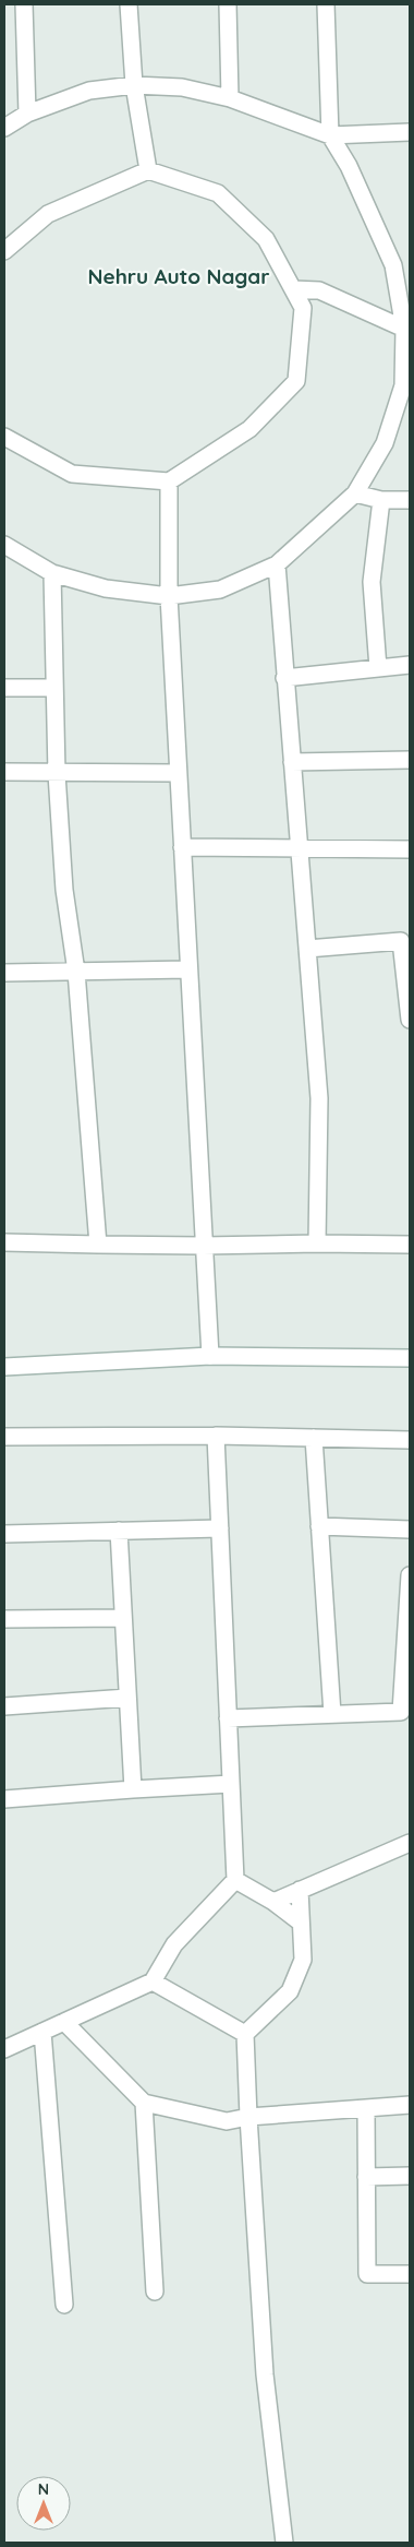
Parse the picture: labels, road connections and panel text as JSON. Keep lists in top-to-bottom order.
{
  "districts": ["Nehru Auto Nagar"],
  "north": "top"
}
